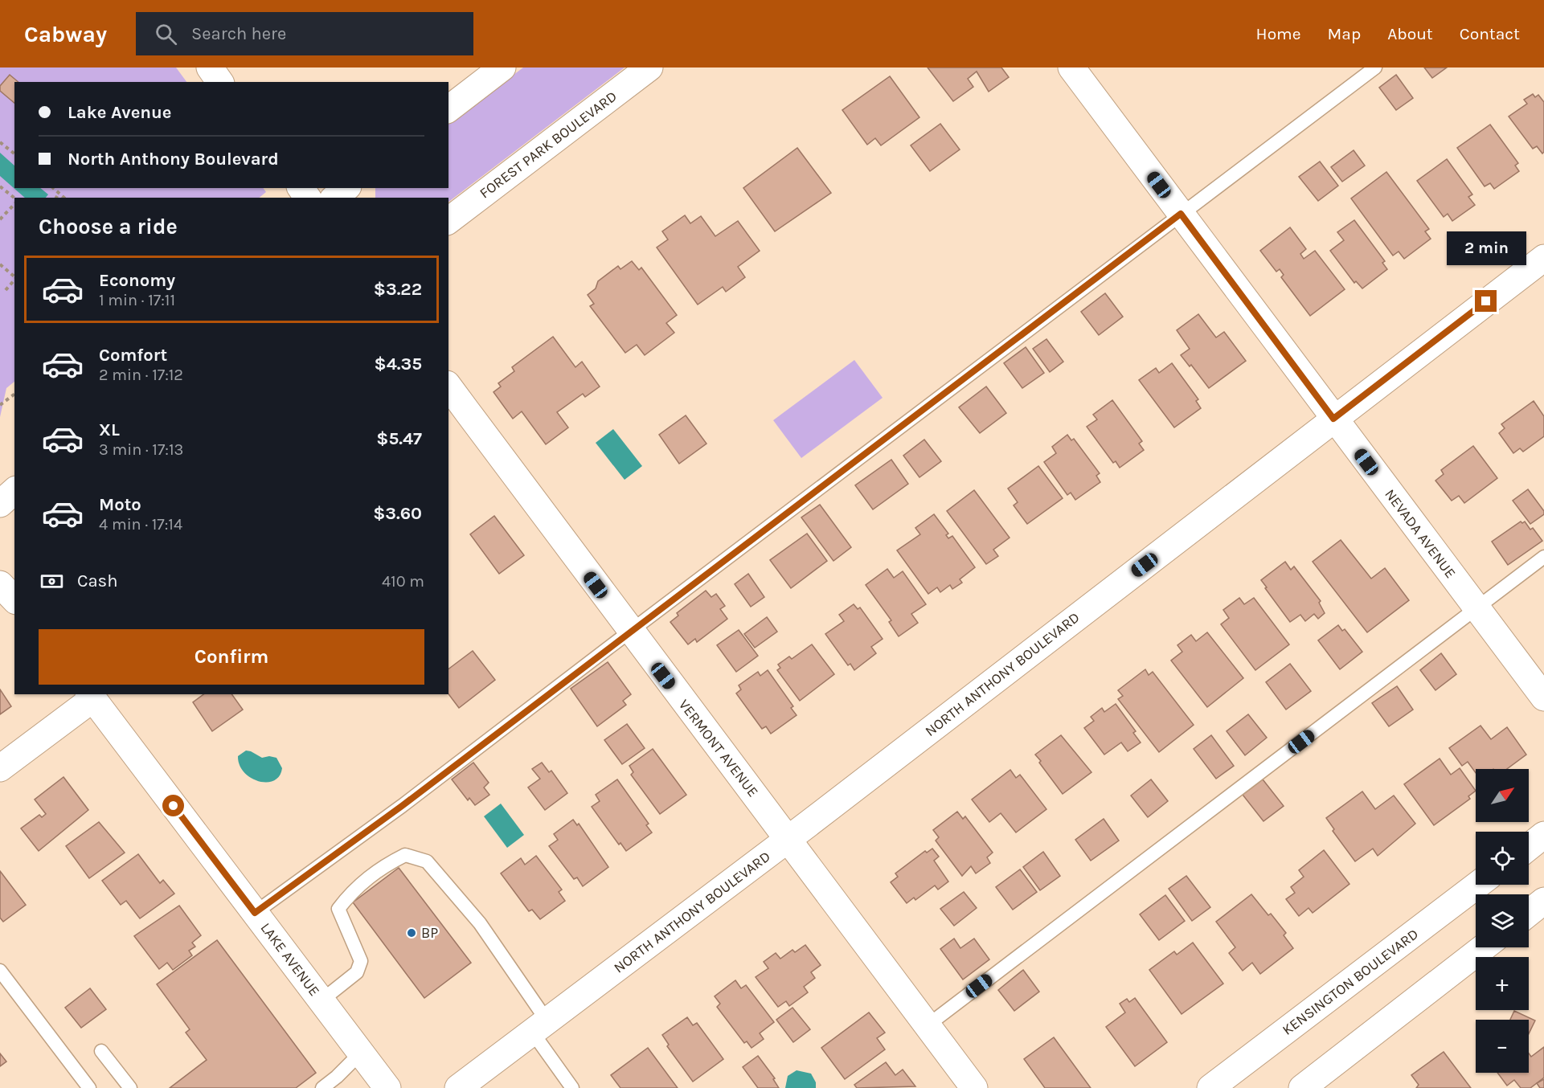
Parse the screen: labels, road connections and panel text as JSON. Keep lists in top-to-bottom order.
{
  "streets": {
    "street": [
      "FOREST PARK BOULEVARD",
      "NEVADA AVENUE",
      "NORTH ANTHONY BOULEVARD",
      "VERMONT AVENUE",
      "LAKE AVENUE",
      "KENSINGTON BOULEVARD"
    ]
  },
  "crossings": [
    ["NEVADA AVENUE", "NORTH ANTHONY BOULEVARD"],
    ["NORTH ANTHONY BOULEVARD", "VERMONT AVENUE"]
  ],
  "places": ["BP"],
  "north": "top right",
  "page": {
    "header": "Cabway",
    "search": "Search here",
    "nav": [
      "Home",
      "Map",
      "About",
      "Contact"
    ],
    "banner": ["Lake Avenue", "North Anthony Boulevard"],
    "heading": "Choose a ride",
    "bubble": "2 min",
    "list": [
      {
        "name": "Economy",
        "note": "1 min · 17:11",
        "value": "$3.22"
      },
      {
        "name": "Comfort",
        "note": "2 min · 17:12",
        "value": "$4.35"
      },
      {
        "name": "XL",
        "note": "3 min · 17:13",
        "value": "$5.47"
      },
      {
        "name": "Moto",
        "note": "4 min · 17:14",
        "value": "$3.60"
      }
    ],
    "pay": ["Cash", "410 m"],
    "buttons": "Confirm",
    "map_buttons": ["+", "−"]
  }
}
